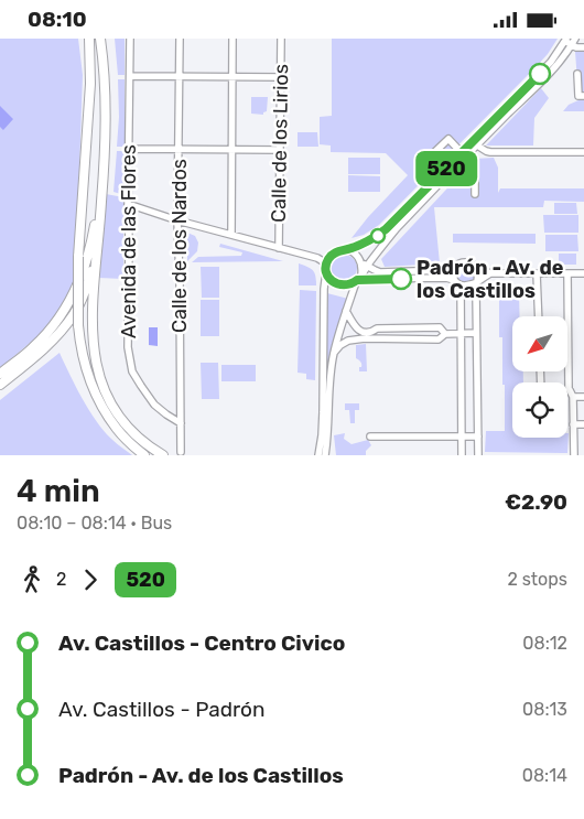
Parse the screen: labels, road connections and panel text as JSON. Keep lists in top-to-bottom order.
{
  "streets": {
    "street": ["Calle de los Lirios", "Avenida de las Flores", "Calle de los Nardos"]
  },
  "crossings": [
    ["Avenida de las Flores", "Calle de los Nardos"]
  ],
  "places": ["Padrón - Av. de los Castillos"],
  "lines": ["bus line 520"],
  "north": "bottom left",
  "page": {
    "status": "08:10",
    "on_map": "520",
    "heading": ["4 min", "08:10 – 08:14 · Bus", "€2.90"],
    "legs": ["2", "520", "2 stops"],
    "list": [
      {
        "name": "Av. Castillos - Centro Civico",
        "value": "08:12"
      },
      {
        "name": "Av. Castillos - Padrón",
        "value": "08:13"
      },
      {
        "name": "Padrón - Av. de los Castillos",
        "value": "08:14"
      }
    ]
  }
}
